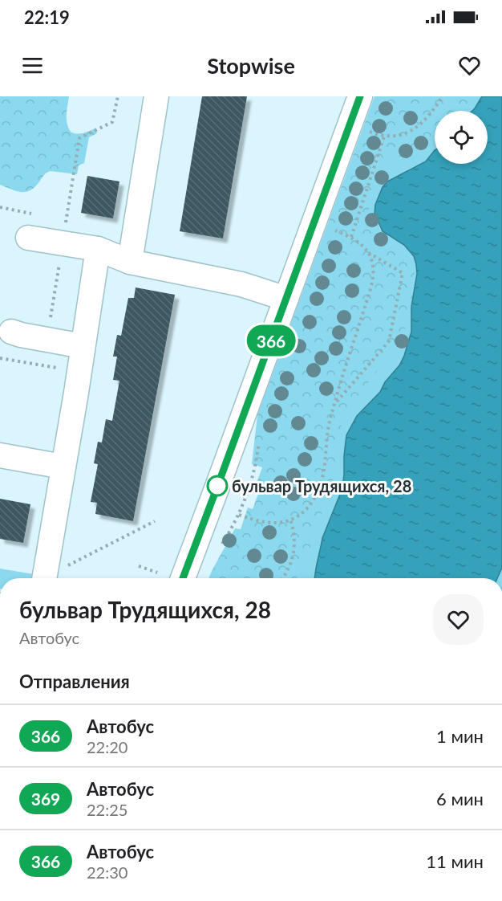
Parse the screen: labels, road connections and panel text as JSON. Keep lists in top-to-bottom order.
{
  "places": ["бульвар Трудящихся, 28"],
  "lines": ["bus line 366"],
  "page": {
    "status": "22:19",
    "header": "Stopwise",
    "on_map": "366",
    "heading": [
      ["бульвар Трудящихся, 28", "Автобус"],
      "Отправления"
    ],
    "list": [
      {
        "mark": "366",
        "name": "Автобус",
        "note": "22:20",
        "value": "1 мин"
      },
      {
        "mark": "369",
        "name": "Автобус",
        "note": "22:25",
        "value": "6 мин"
      },
      {
        "mark": "366",
        "name": "Автобус",
        "note": "22:30",
        "value": "11 мин"
      }
    ]
  }
}
